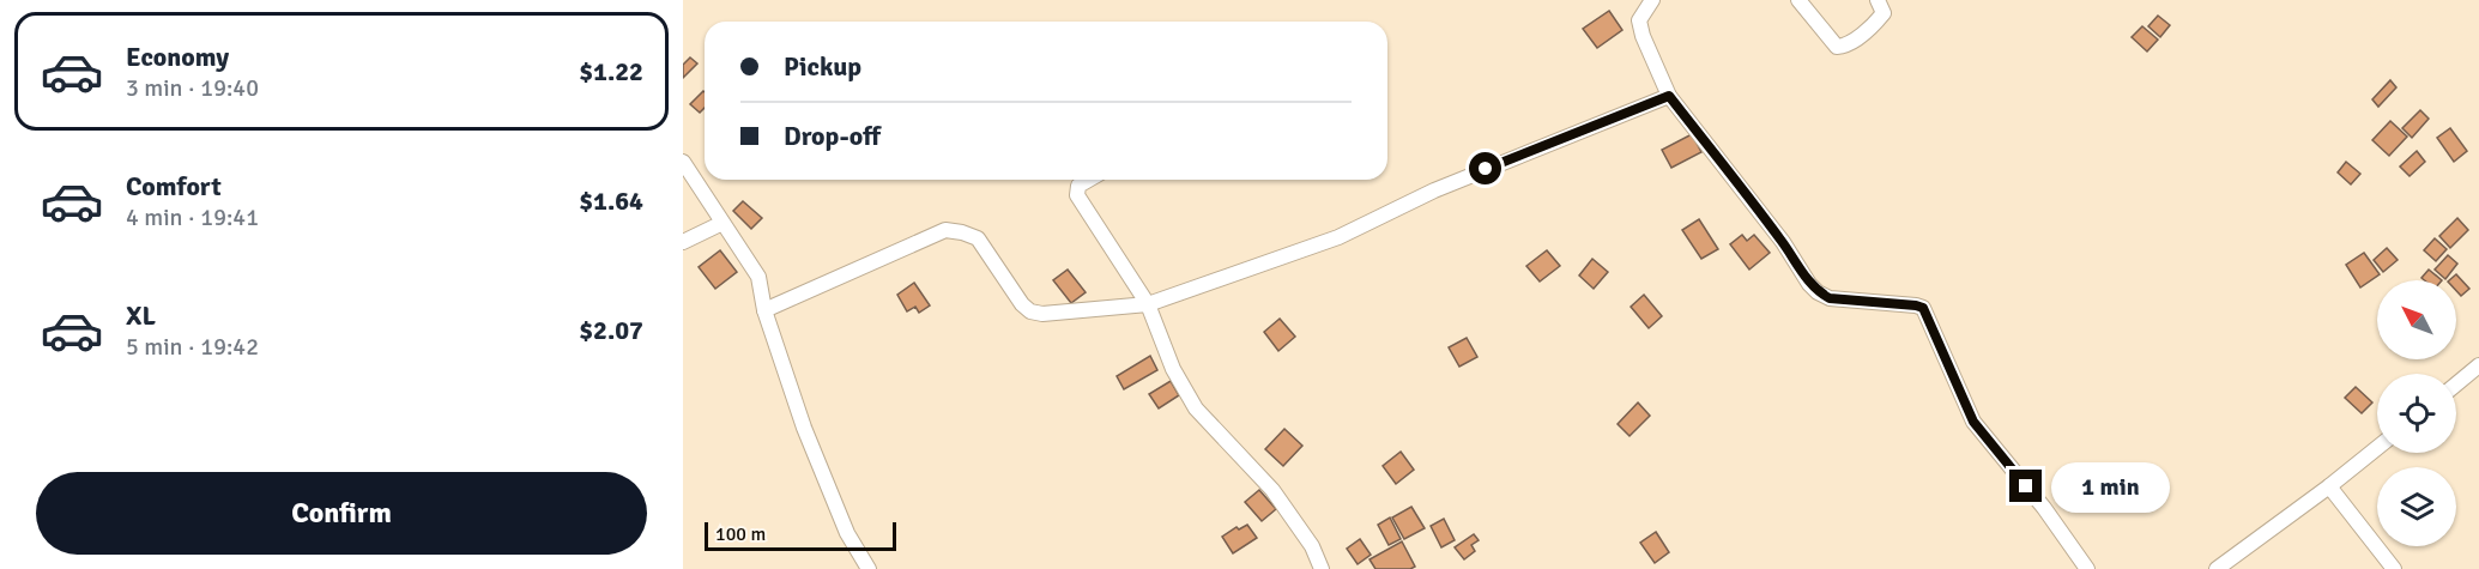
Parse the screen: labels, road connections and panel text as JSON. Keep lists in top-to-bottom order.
{
  "scale_bar": "100 m",
  "north": "top left",
  "page": {
    "list": [
      {
        "name": "Economy",
        "note": "3 min · 19:40",
        "value": "$1.22"
      },
      {
        "name": "Comfort",
        "note": "4 min · 19:41",
        "value": "$1.64"
      },
      {
        "name": "XL",
        "note": "5 min · 19:42",
        "value": "$2.07"
      }
    ],
    "banner": ["Pickup", "Drop-off"],
    "buttons": "Confirm",
    "bubble": "1 min",
    "scale": "100 m"
  }
}
